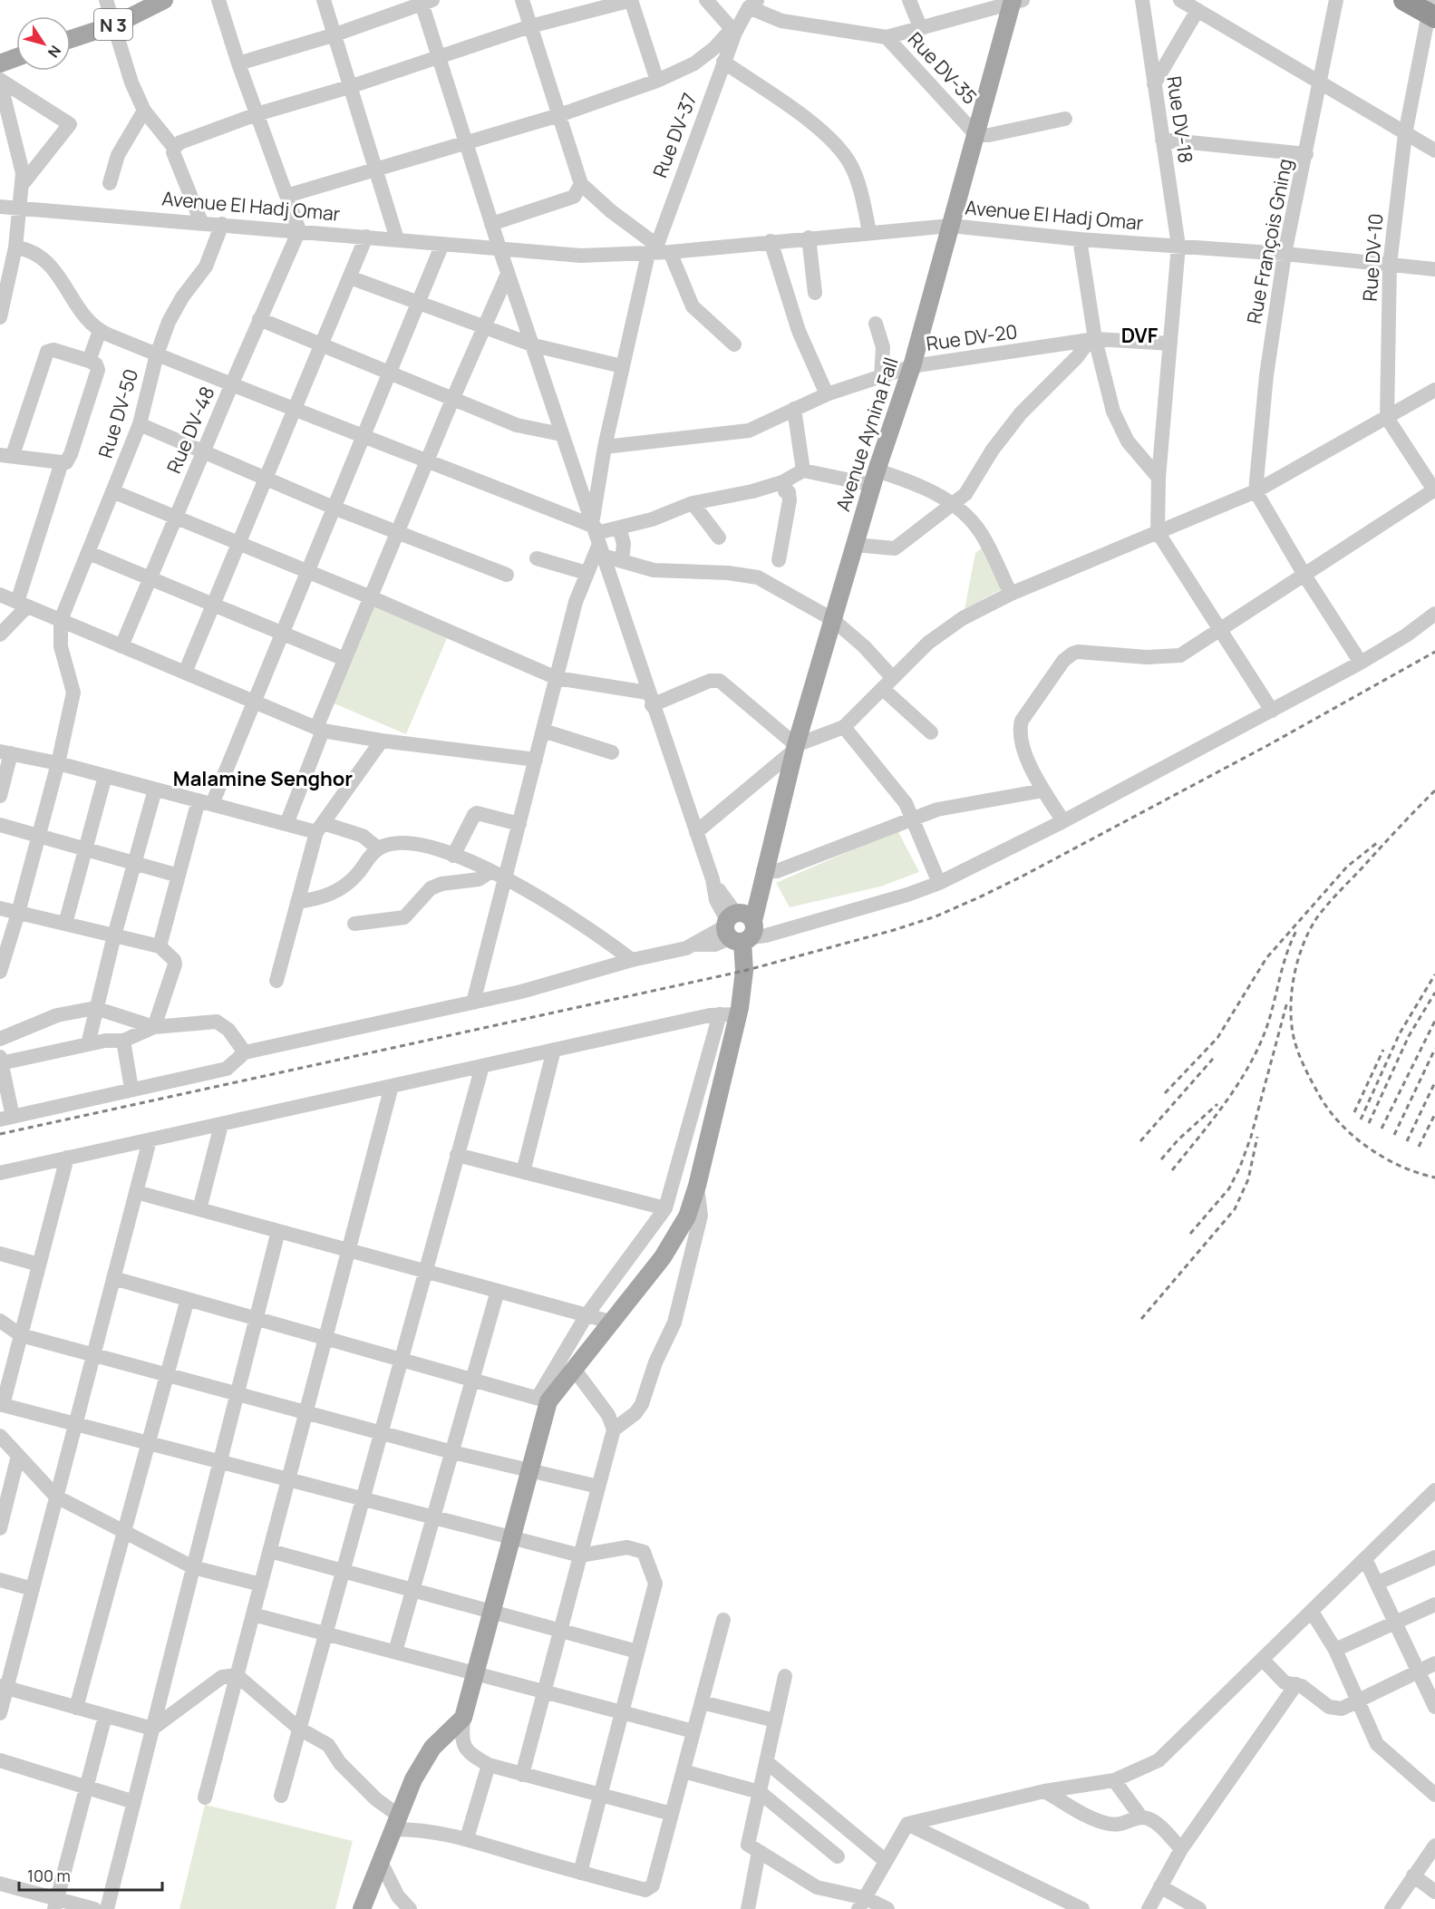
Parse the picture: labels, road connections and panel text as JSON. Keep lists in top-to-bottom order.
{
  "streets": {
    "main road": ["N 3", "Avenue Aynina Fall"],
    "street": [
      "Rue DV-35",
      "Rue DV-18",
      "Rue DV-37",
      "Avenue El Hadj Omar",
      "Rue François Gning",
      "Rue DV-10",
      "Rue DV-20",
      "Rue DV-50",
      "Rue DV-48"
    ]
  },
  "crossings": [
    ["Rue DV-35", "Avenue Aynina Fall"],
    ["Rue DV-18", "Avenue El Hadj Omar"],
    ["Rue DV-18", "Rue DV-20"],
    ["Rue DV-37", "Avenue El Hadj Omar"],
    ["Rue DV-37", "Rue DV-20"],
    ["Avenue El Hadj Omar", "Rue François Gning"],
    ["Avenue El Hadj Omar", "Rue DV-10"],
    ["Avenue El Hadj Omar", "Rue DV-50"],
    ["Avenue El Hadj Omar", "Rue DV-48"],
    ["Avenue El Hadj Omar", "Avenue Aynina Fall"],
    ["Rue DV-20", "Avenue Aynina Fall"]
  ],
  "districts": ["DVF", "Malamine Senghor"],
  "scale_bar": "100 m",
  "north": "bottom right"
}
